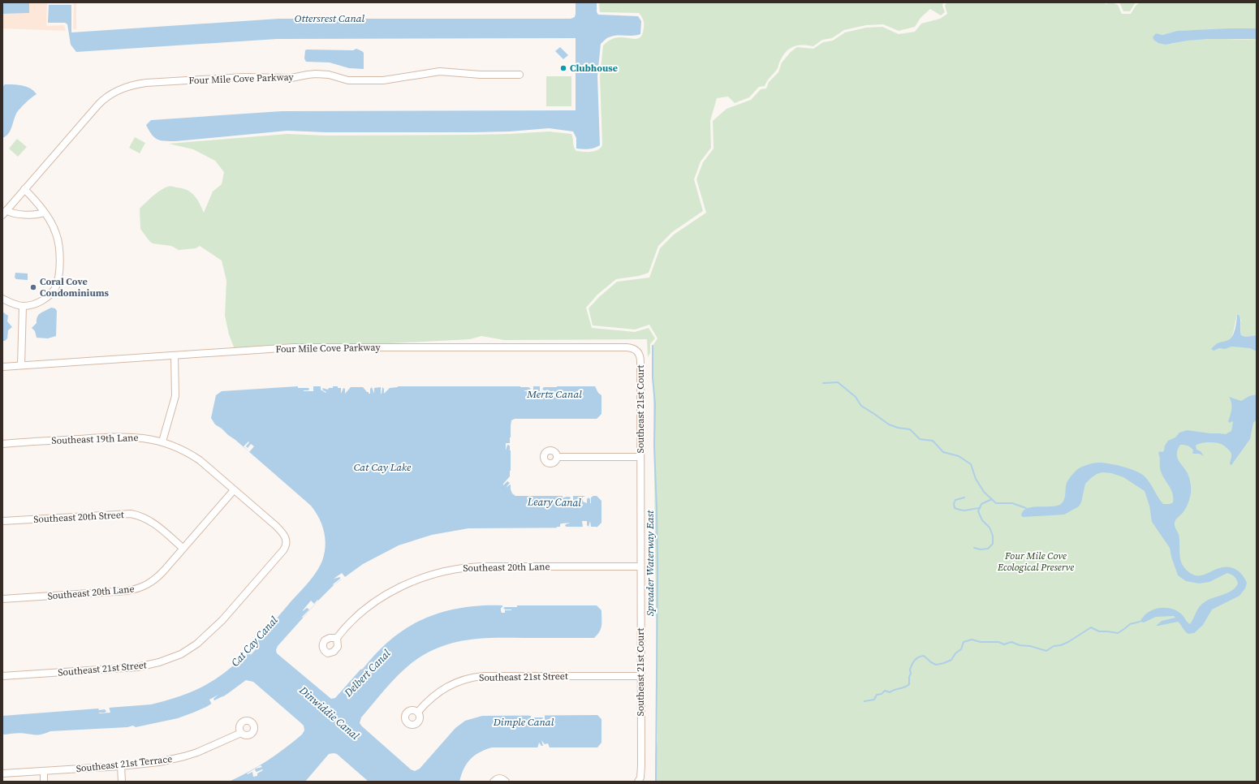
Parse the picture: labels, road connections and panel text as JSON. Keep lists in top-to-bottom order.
{
  "streets": {
    "street": [
      "Four Mile Cove Parkway",
      "Southeast 21st Court",
      "Southeast 19th Lane",
      "Southeast 20th Street",
      "Southeast 20th Lane",
      "Southeast 21st Street",
      "Southeast 21st Terrace"
    ]
  },
  "crossings": [
    ["Four Mile Cove Parkway", "Southeast 21st Court"],
    ["Southeast 21st Court", "Southeast 20th Lane"],
    ["Southeast 21st Court", "Southeast 21st Street"],
    ["Southeast 19th Lane", "Southeast 20th Lane"],
    ["Southeast 19th Lane", "Southeast 21st Street"],
    ["Southeast 20th Street", "Southeast 20th Lane"]
  ],
  "water": [
    "Ottersrest Canal",
    "Mertz Canal",
    "Cat Cay Lake",
    "Leary Canal",
    "Spreader Waterway East",
    "Cat Cay Canal",
    "Delbert Canal",
    "Dinwiddie Canal",
    "Dimple Canal"
  ],
  "parks": ["Four Mile Cove Ecological Preserve"],
  "places": ["Clubhouse", "Coral Cove Condominiums"]
}
